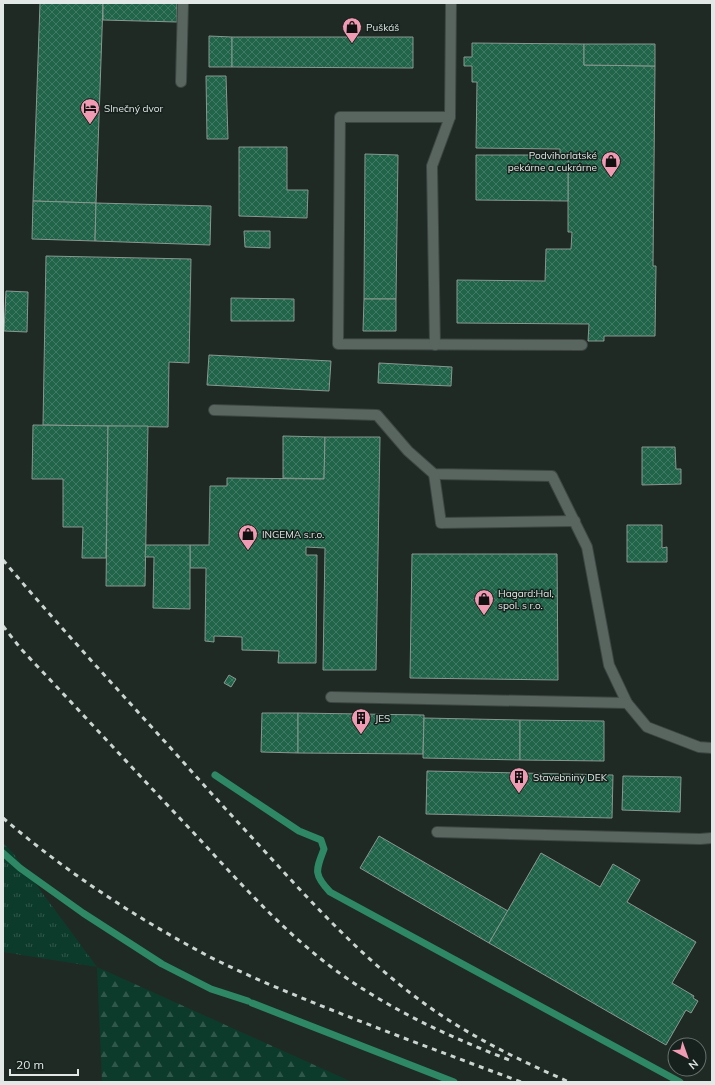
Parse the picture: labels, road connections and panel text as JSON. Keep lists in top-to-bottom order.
{
  "places": {
    "shop": [
      "Puškáš",
      "Podvihorlatské pekárne a cukrárne",
      "INGEMA s.r.o.",
      "Hagard:Hal, spol. s r.o."
    ],
    "hotel": ["Slnečný dvor"],
    "building": ["JES", "Stavebniny DEK"]
  },
  "scale_bar": "20 m",
  "north": "bottom right"
}
